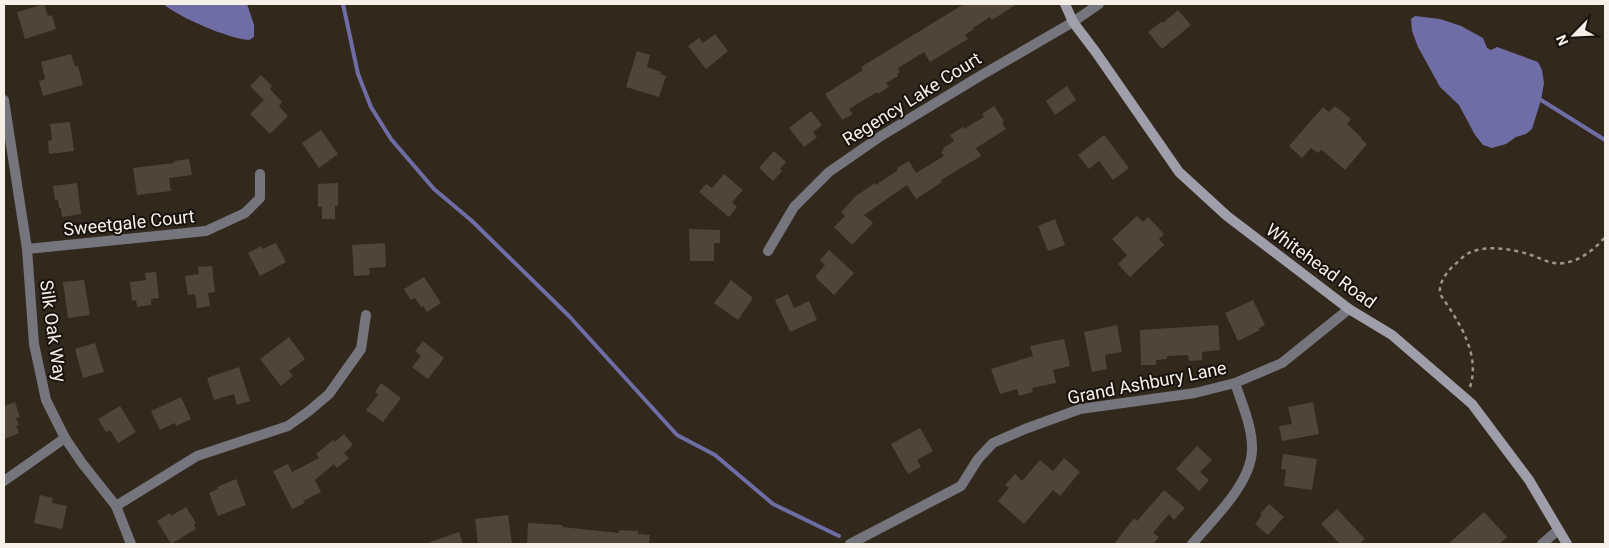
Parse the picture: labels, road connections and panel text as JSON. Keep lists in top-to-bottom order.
{
  "streets": {
    "street": [
      "Regency Lake Court",
      "Sweetgale Court",
      "Whitehead Road",
      "Silk Oak Way",
      "Grand Ashbury Lane"
    ]
  },
  "crossings": [
    ["Regency Lake Court", "Whitehead Road"],
    ["Sweetgale Court", "Silk Oak Way"],
    ["Whitehead Road", "Grand Ashbury Lane"]
  ],
  "north": "bottom left"
}
